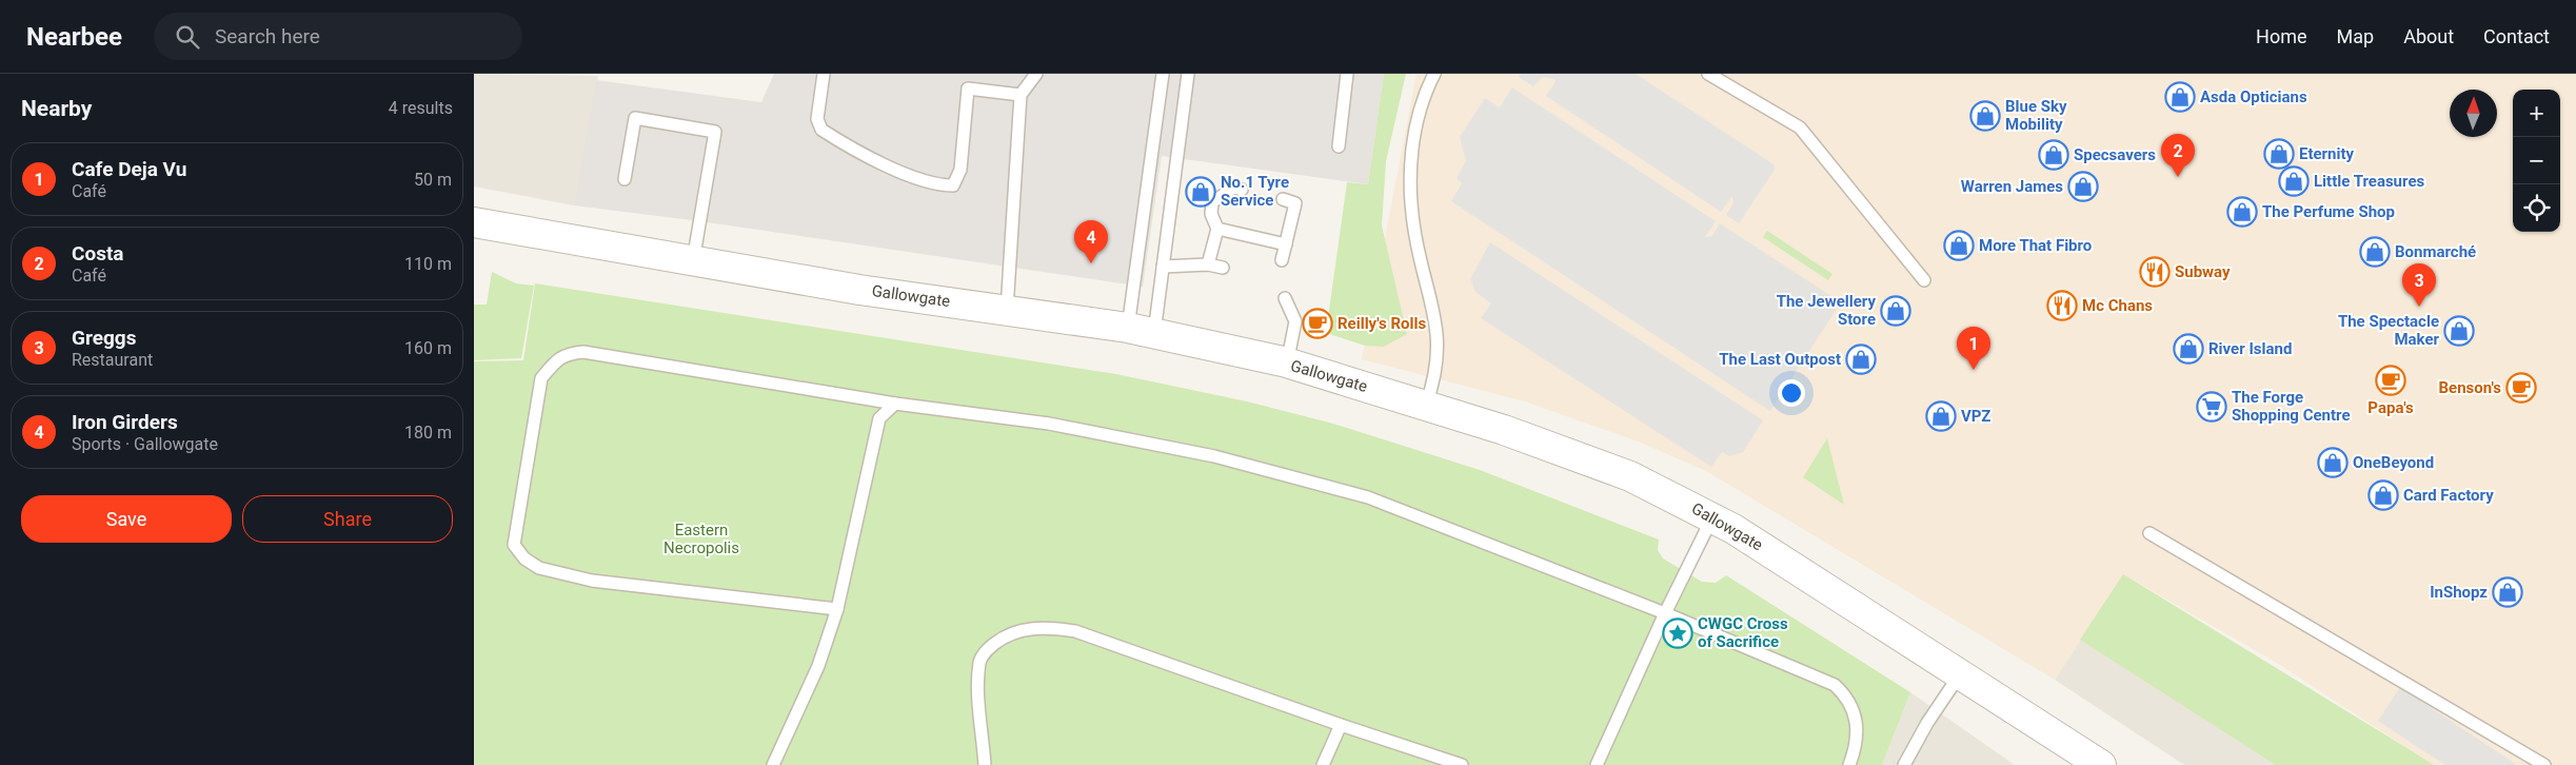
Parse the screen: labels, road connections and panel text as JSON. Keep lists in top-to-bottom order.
{
  "streets": {
    "street": ["Gallowgate"]
  },
  "parks": ["Eastern Necropolis"],
  "places": {
    "shop": [
      "Asda Opticians",
      "Blue Sky Mobility",
      "Eternity",
      "Specsavers",
      "Little Treasures",
      "Warren James",
      "No.1 Tyre Service",
      "The Perfume Shop",
      "More That Fibro",
      "Bonmarché",
      "The Jewellery Store",
      "The Spectacle Maker",
      "River Island",
      "The Last Outpost",
      "VPZ",
      "OneBeyond",
      "Card Factory",
      "InShopz"
    ],
    "restaurant": ["Subway", "Mc Chans"],
    "cafe": ["Reilly's Rolls", "Papa's", "Benson's"],
    "supermarket": ["The Forge Shopping Centre"],
    "place": ["CWGC Cross of Sacrifice"]
  },
  "north": "top",
  "page": {
    "header": "Nearbee",
    "search": "Search here",
    "nav": [
      "Home",
      "Map",
      "About",
      "Contact"
    ],
    "heading": ["Nearby", "4 results"],
    "map_buttons": ["+", "−"],
    "pins": [
      "2",
      "4",
      "3",
      "1"
    ],
    "list": [
      {
        "mark": "1",
        "name": "Cafe Deja Vu",
        "note": "Café",
        "value": "50 m"
      },
      {
        "mark": "2",
        "name": "Costa",
        "note": "Café",
        "value": "110 m"
      },
      {
        "mark": "3",
        "name": "Greggs",
        "note": "Restaurant",
        "value": "160 m"
      },
      {
        "mark": "4",
        "name": "Iron Girders",
        "note": "Sports · Gallowgate",
        "value": "180 m"
      }
    ],
    "buttons": ["Save", "Share"]
  }
}
